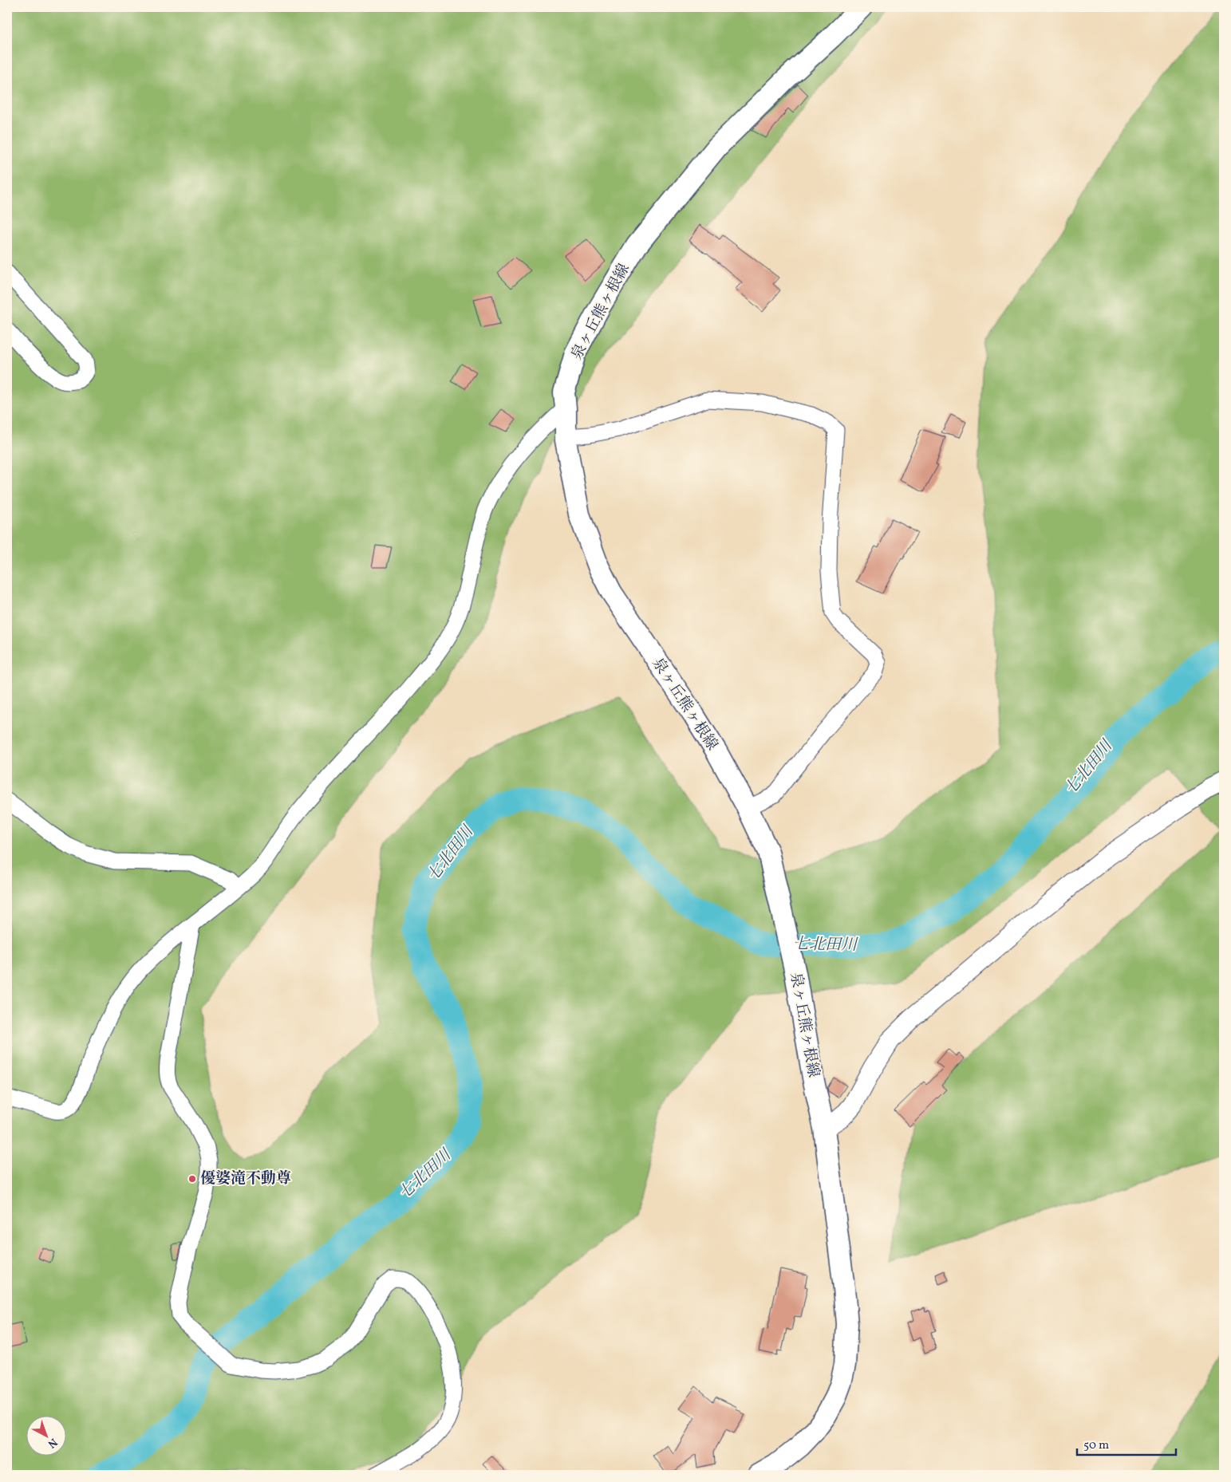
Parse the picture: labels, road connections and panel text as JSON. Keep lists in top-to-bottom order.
{
  "streets": {
    "main road": ["泉ヶ丘熊ヶ根線"]
  },
  "water": ["七北田川"],
  "places": ["優婆滝不動尊"],
  "scale_bar": "50 m",
  "north": "bottom right"
}
